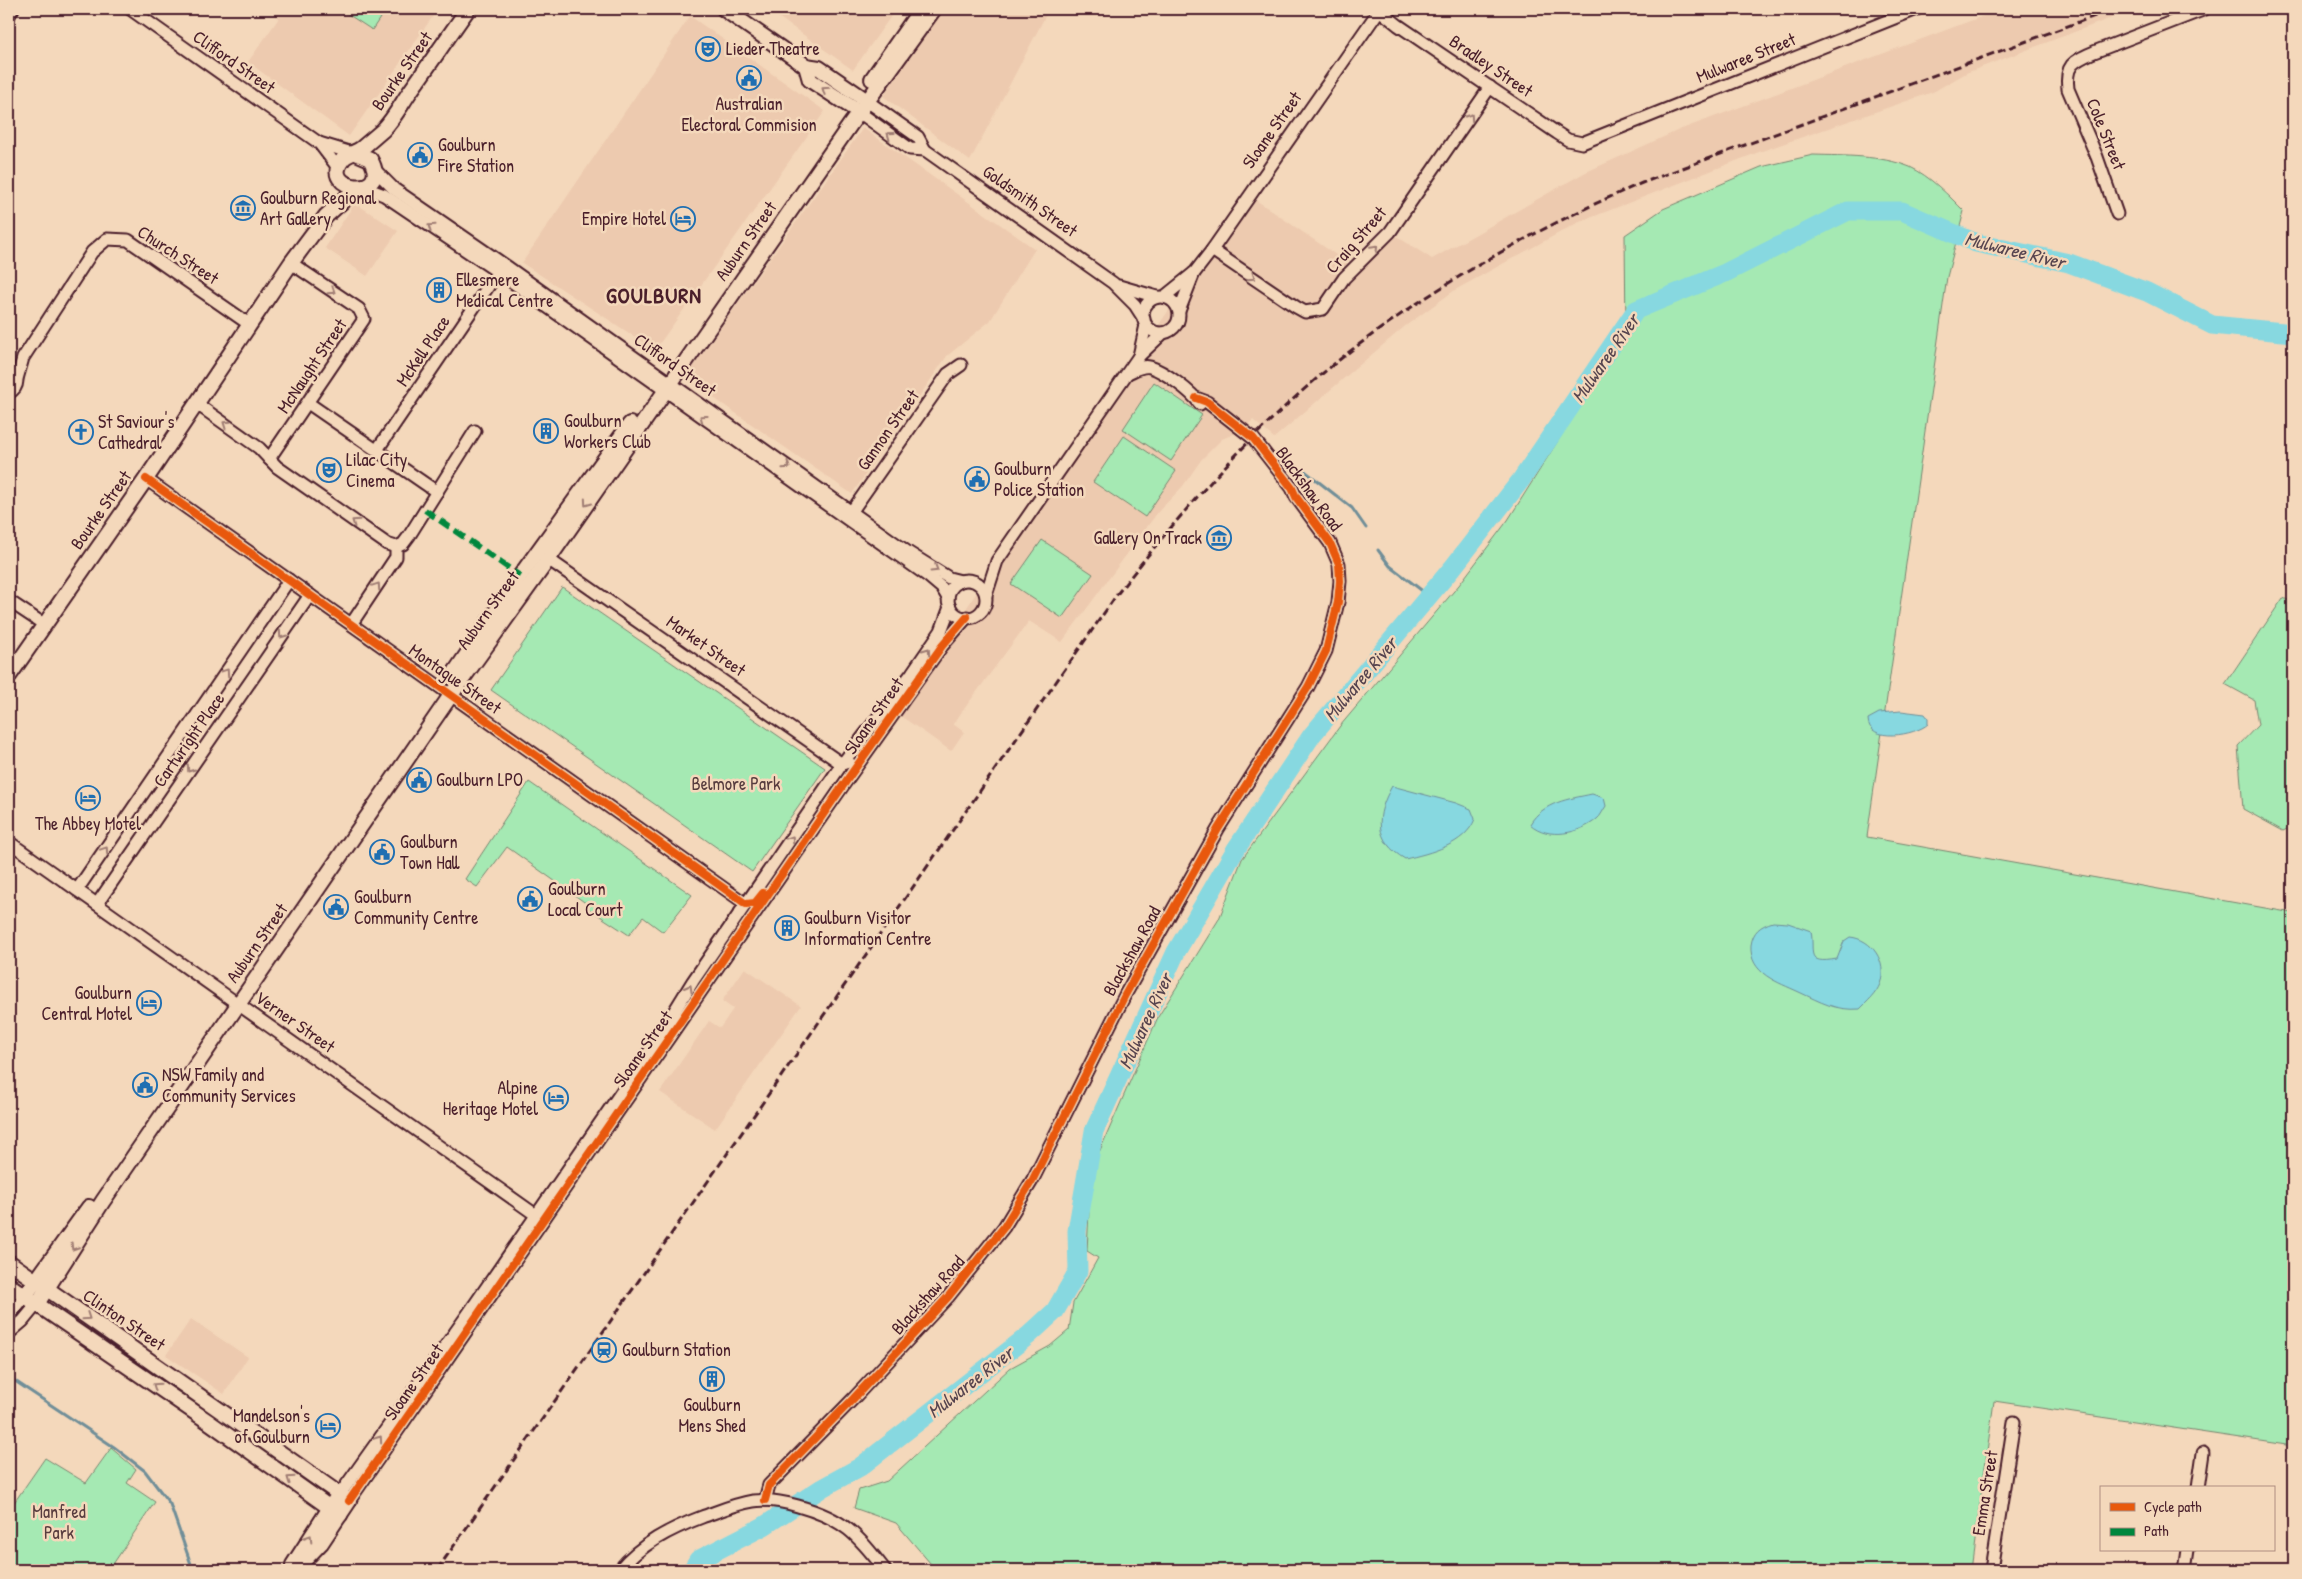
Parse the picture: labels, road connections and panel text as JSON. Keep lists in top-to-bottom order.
{
  "streets": {
    "main road": [
      "Bourke Street",
      "Sloane Street",
      "Goldsmith Street",
      "Auburn Street",
      "Clinton Street"
    ],
    "street": [
      "Mulwaree Street",
      "Clifford Street",
      "Bradley Street",
      "Cole Street",
      "Craig Street",
      "Church Street",
      "McKell Place",
      "McNaught Street",
      "Gannon Street",
      "Blackshaw Road",
      "Market Street",
      "Montague Street",
      "Cartwright Place",
      "Verner Street",
      "Emma Street"
    ]
  },
  "crossings": [
    ["Mulwaree Street", "Bradley Street"],
    ["Clifford Street", "Bourke Street"],
    ["Clifford Street", "Sloane Street"],
    ["Clifford Street", "Auburn Street"],
    ["Clifford Street", "McKell Place"],
    ["Clifford Street", "Gannon Street"],
    ["Bradley Street", "Sloane Street"],
    ["Bradley Street", "Craig Street"],
    ["Bourke Street", "Church Street"],
    ["Bourke Street", "McNaught Street"],
    ["Bourke Street", "Montague Street"],
    ["Sloane Street", "Goldsmith Street"],
    ["Sloane Street", "Craig Street"],
    ["Sloane Street", "Market Street"],
    ["Sloane Street", "Montague Street"],
    ["Sloane Street", "Verner Street"],
    ["Sloane Street", "Clinton Street"],
    ["Goldsmith Street", "Auburn Street"],
    ["Auburn Street", "Market Street"],
    ["Auburn Street", "Montague Street"],
    ["Auburn Street", "Verner Street"],
    ["Auburn Street", "Clinton Street"],
    ["Montague Street", "Cartwright Place"],
    ["Cartwright Place", "Verner Street"]
  ],
  "districts": ["GOULBURN"],
  "water": ["Mulwaree River"],
  "parks": ["Belmore Park", "Manfred Park"],
  "places": {
    "theatre": ["Lieder Theatre", "Lilac City Cinema"],
    "public building": [
      "Australian Electoral Commision",
      "Goulburn Fire Station",
      "Goulburn Police Station",
      "Goulburn LPO",
      "Goulburn Town Hall",
      "Goulburn Local Court",
      "Goulburn Community Centre",
      "NSW Family and Community Services"
    ],
    "museum": ["Goulburn Regional Art Gallery", "Gallery On Track"],
    "hotel": [
      "Empire Hotel",
      "The Abbey Motel",
      "Goulburn Central Motel",
      "Alpine Heritage Motel",
      "Mandelson's of Goulburn"
    ],
    "building": [
      "Ellesmere Medical Centre",
      "Goulburn Workers Club",
      "Goulburn Visitor Information Centre",
      "Goulburn Mens Shed"
    ],
    "church": ["St Saviour's Cathedral"],
    "station": ["Goulburn Station"]
  },
  "legend": ["Cycle path", "Path"]
}
